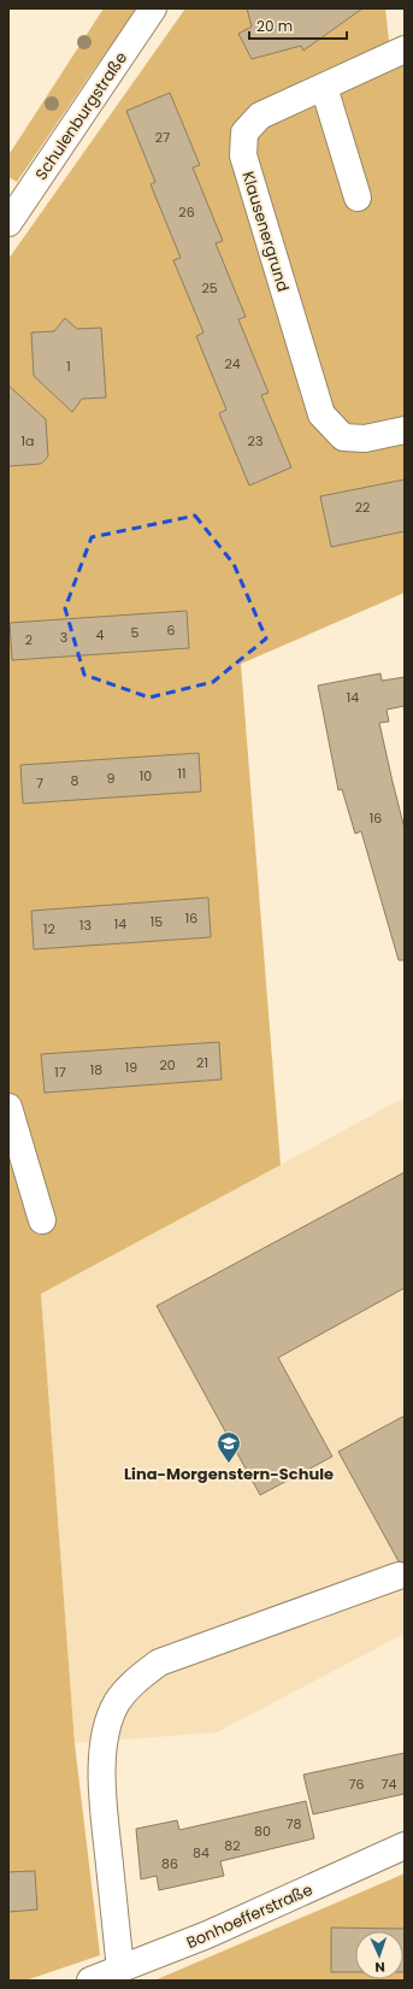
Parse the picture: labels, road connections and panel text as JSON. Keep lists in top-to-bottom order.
{
  "streets": {
    "street": ["Schulenburgstraße", "Klausenergrund", "Bonhoefferstraße"]
  },
  "places": {
    "school or university": ["Lina-Morgenstern-Schule"]
  },
  "house_numbers": [
    "27",
    "26",
    "25",
    "24",
    "1",
    "1a",
    "23",
    "22",
    "6",
    "5",
    "4",
    "3",
    "2",
    "14",
    "11",
    "10",
    "9",
    "8",
    "7",
    "16",
    "16",
    "15",
    "14",
    "13",
    "12",
    "21",
    "20",
    "19",
    "18",
    "17",
    "76",
    "74",
    "78",
    "80",
    "82",
    "84",
    "86"
  ],
  "scale_bar": "20 m",
  "north": "bottom"
}
